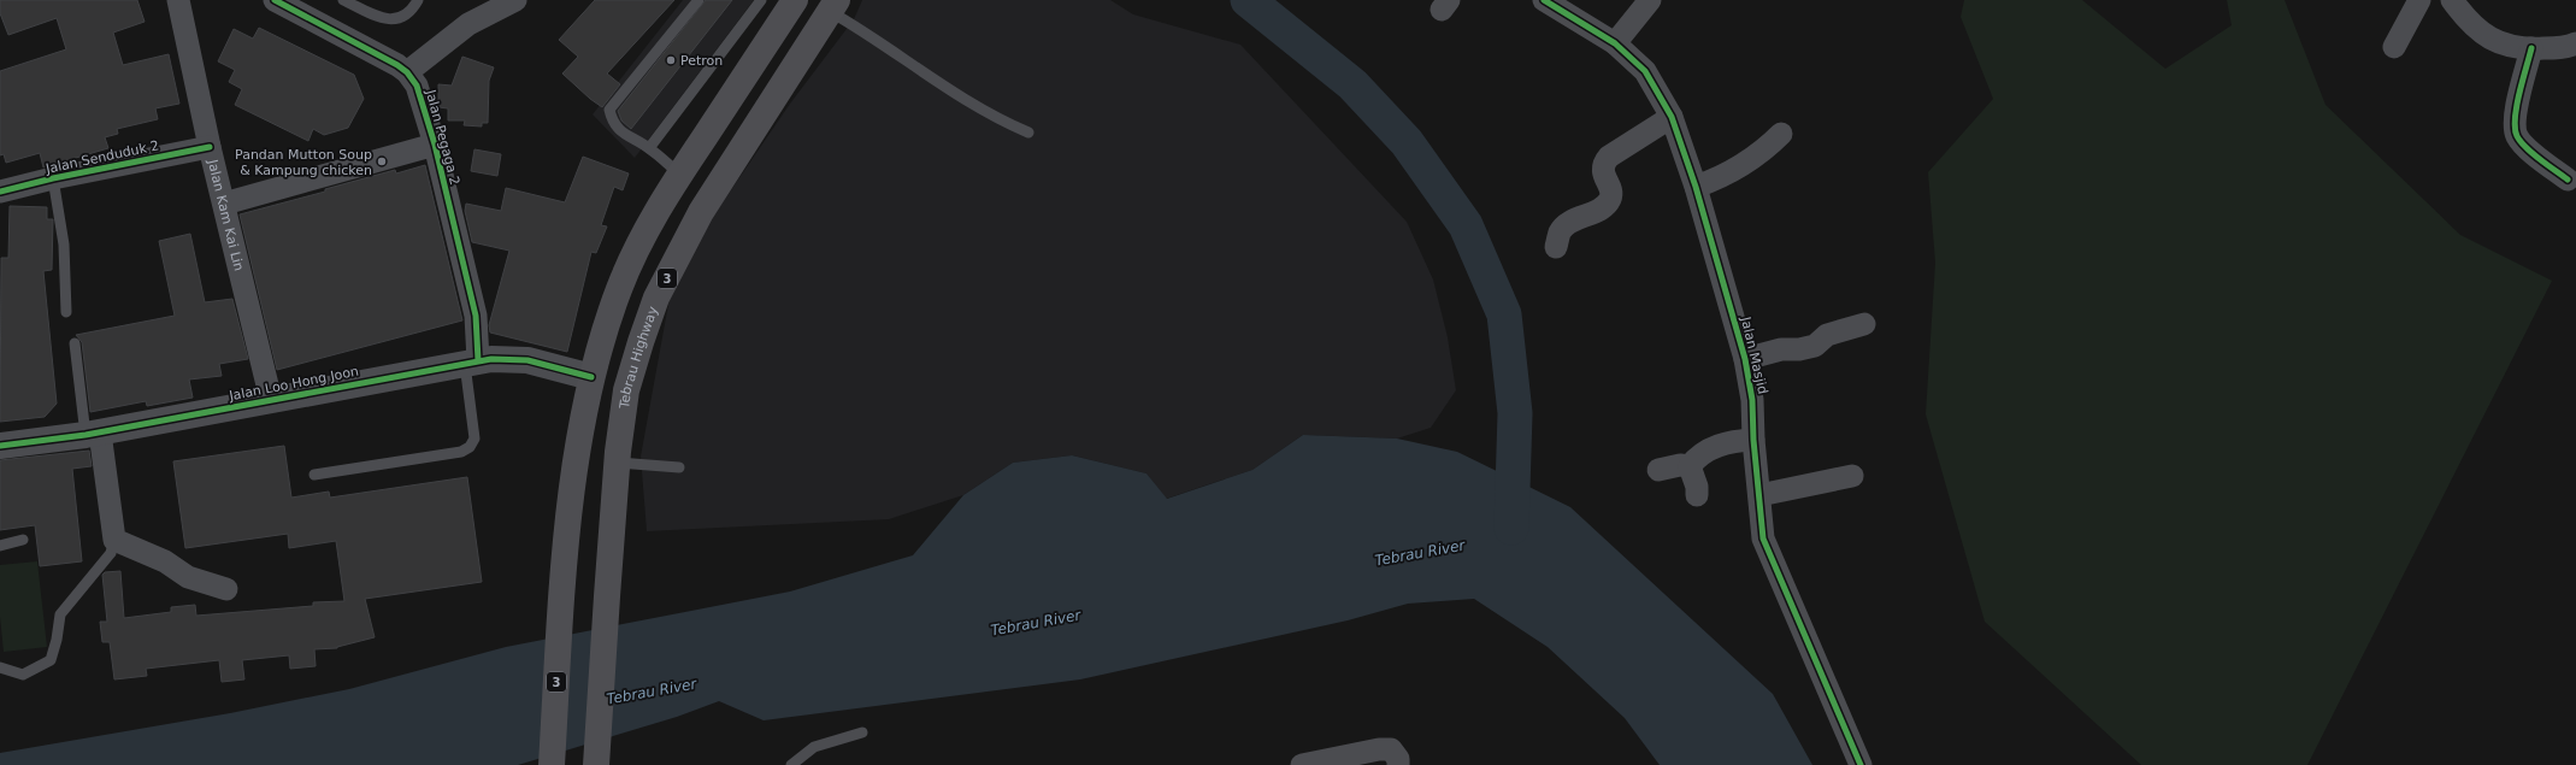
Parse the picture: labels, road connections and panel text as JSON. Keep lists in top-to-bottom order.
{
  "streets": {
    "highway": ["3", "Tebrau Highway"],
    "street": [
      "Jalan Pegaga 2",
      "Jalan Senduduk 2",
      "Jalan Kam Kai Lin",
      "Jalan Masjid",
      "Jalan Loo Hong Joon"
    ]
  },
  "crossings": [
    ["Jalan Pegaga 2", "Jalan Loo Hong Joon"],
    ["Jalan Senduduk 2", "Jalan Kam Kai Lin"],
    ["Jalan Kam Kai Lin", "Jalan Loo Hong Joon"],
    ["3", "Jalan Loo Hong Joon"]
  ],
  "water": ["Tebrau River"],
  "places": ["Petron", "Pandan Mutton Soup & Kampung chicken"]
}
